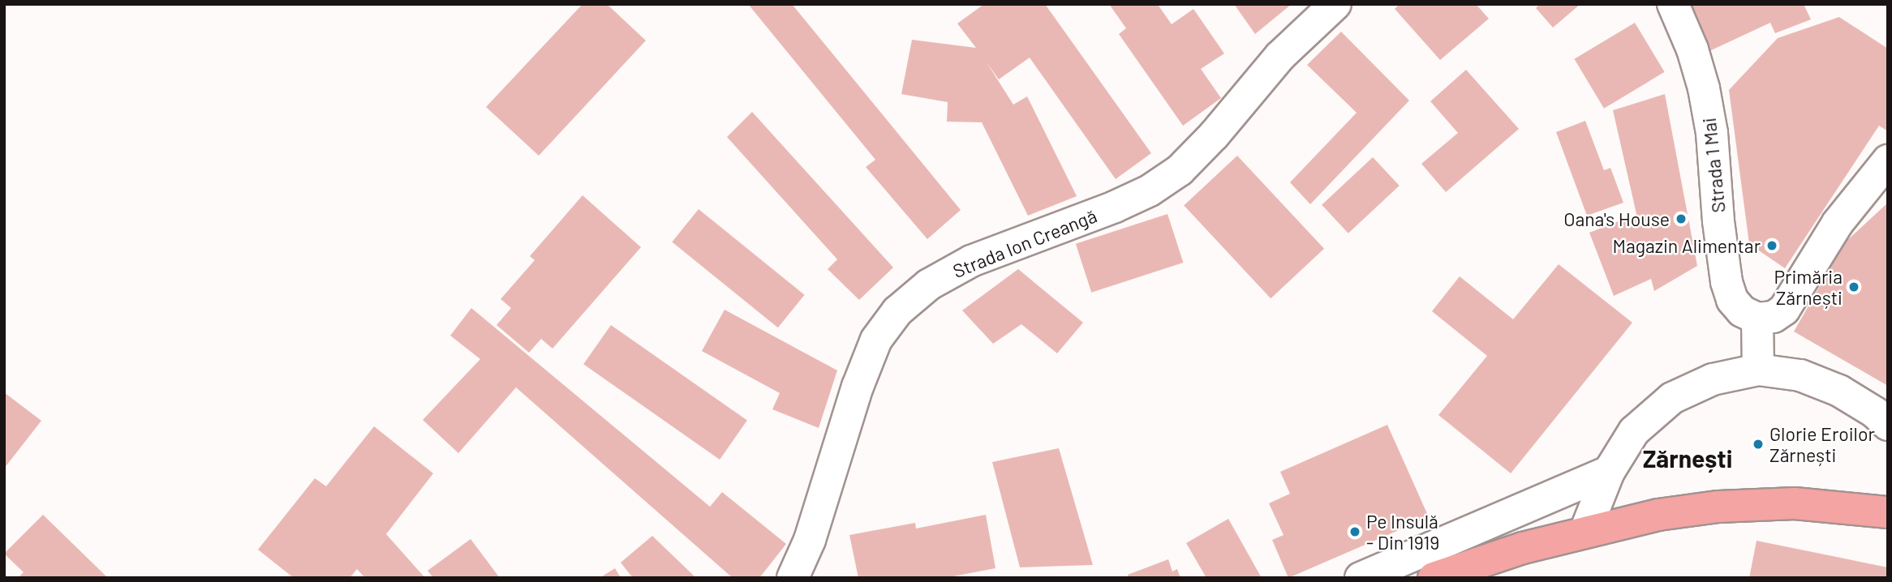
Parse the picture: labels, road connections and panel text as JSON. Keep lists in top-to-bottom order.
{
  "streets": {
    "street": ["Strada 1 Mai", "Strada Ion Creangă"]
  },
  "districts": ["Zărnești"],
  "places": [
    "Oana's House",
    "Magazin Alimentar",
    "Primăria Zărnești",
    "Glorie Eroilor Zărnești",
    "Pe Insulă - Din 1919"
  ]
}
